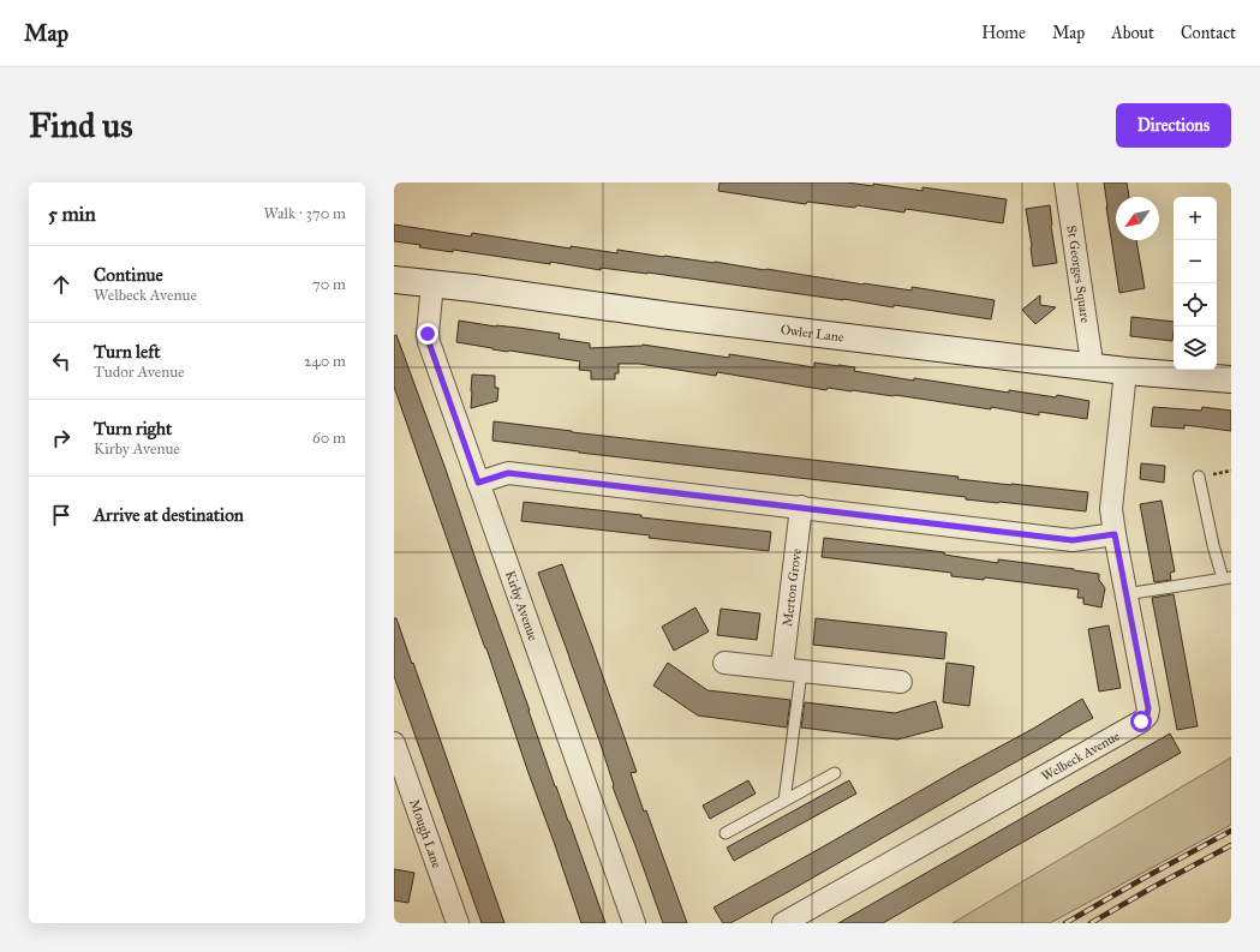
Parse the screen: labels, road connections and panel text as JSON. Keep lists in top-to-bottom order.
{
  "streets": {
    "street": [
      "St Georges Square",
      "Owler Lane",
      "Merton Grove",
      "Kirby Avenue",
      "Welbeck Avenue",
      "Mough Lane"
    ]
  },
  "crossings": [
    ["St Georges Square", "Owler Lane"],
    ["Owler Lane", "Kirby Avenue"],
    ["Owler Lane", "Welbeck Avenue"]
  ],
  "north": "bottom left",
  "page": {
    "header": "Map",
    "nav": [
      "Home",
      "Map",
      "About",
      "Contact"
    ],
    "buttons": "Directions",
    "title": "Find us",
    "heading": ["5 min", "Walk · 370 m"],
    "map_buttons": ["+", "−"],
    "list": [
      ["Continue", "Welbeck Avenue", "70 m"],
      ["Turn left", "Tudor Avenue", "240 m"],
      ["Turn right", "Kirby Avenue", "60 m"],
      "Arrive at destination"
    ]
  }
}
